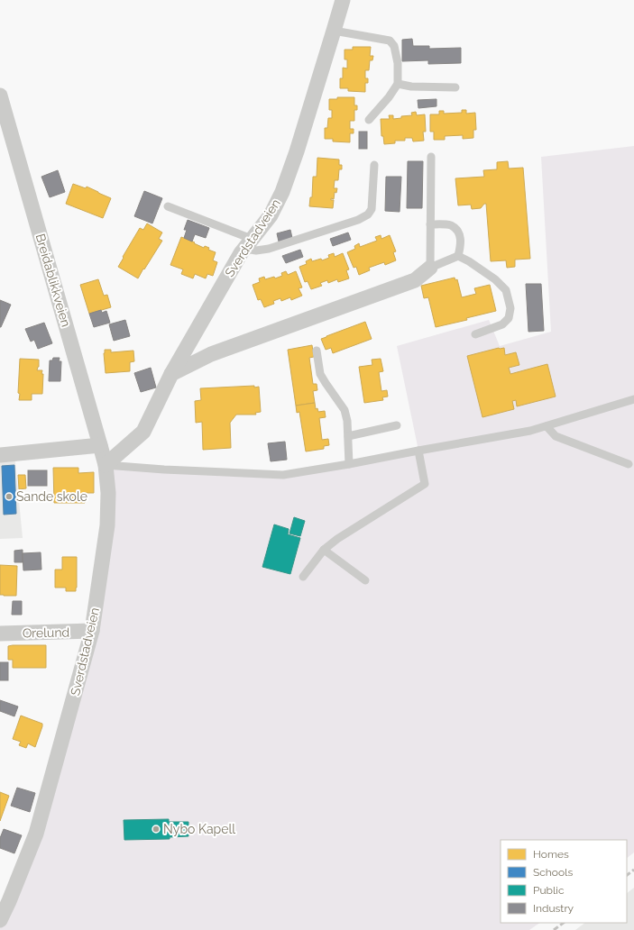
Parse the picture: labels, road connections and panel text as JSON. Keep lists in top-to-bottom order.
{
  "streets": {
    "street": ["Sverdstadveien", "Breidablikkveien", "Orelund"]
  },
  "crossings": [
    ["Sverdstadveien", "Breidablikkveien"],
    ["Sverdstadveien", "Orelund"]
  ],
  "places": ["Sande skole", "Nybo Kapell"],
  "legend": [
    "Homes",
    "Schools",
    "Public",
    "Industry"
  ]
}
